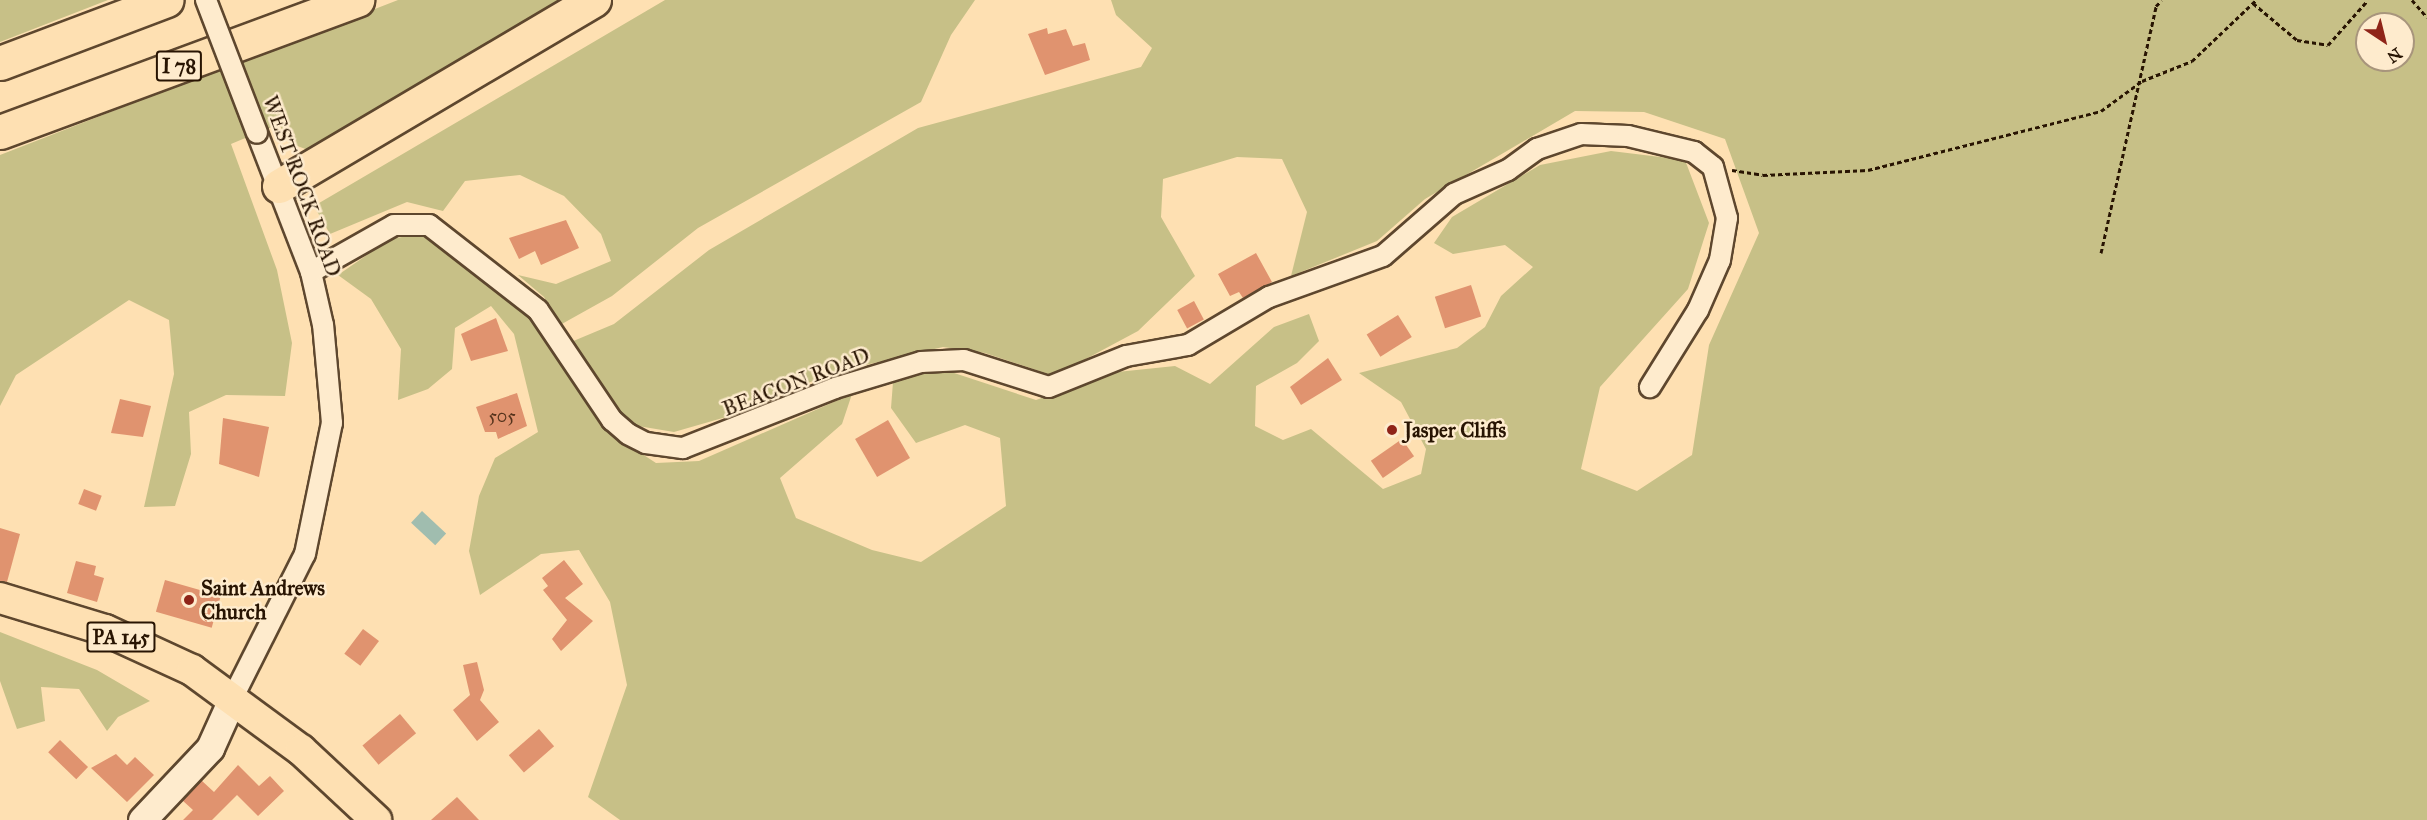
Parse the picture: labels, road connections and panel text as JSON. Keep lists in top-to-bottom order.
{
  "streets": {
    "highway": ["I 78"],
    "main road": ["PA 145"],
    "street": ["WEST ROCK ROAD", "BEACON ROAD"]
  },
  "crossings": [
    ["WEST ROCK ROAD", "BEACON ROAD"],
    ["WEST ROCK ROAD", "PA 145"]
  ],
  "places": ["Jasper Cliffs", "Saint Andrews Church"],
  "house_numbers": ["505"],
  "north": "bottom right"
}
